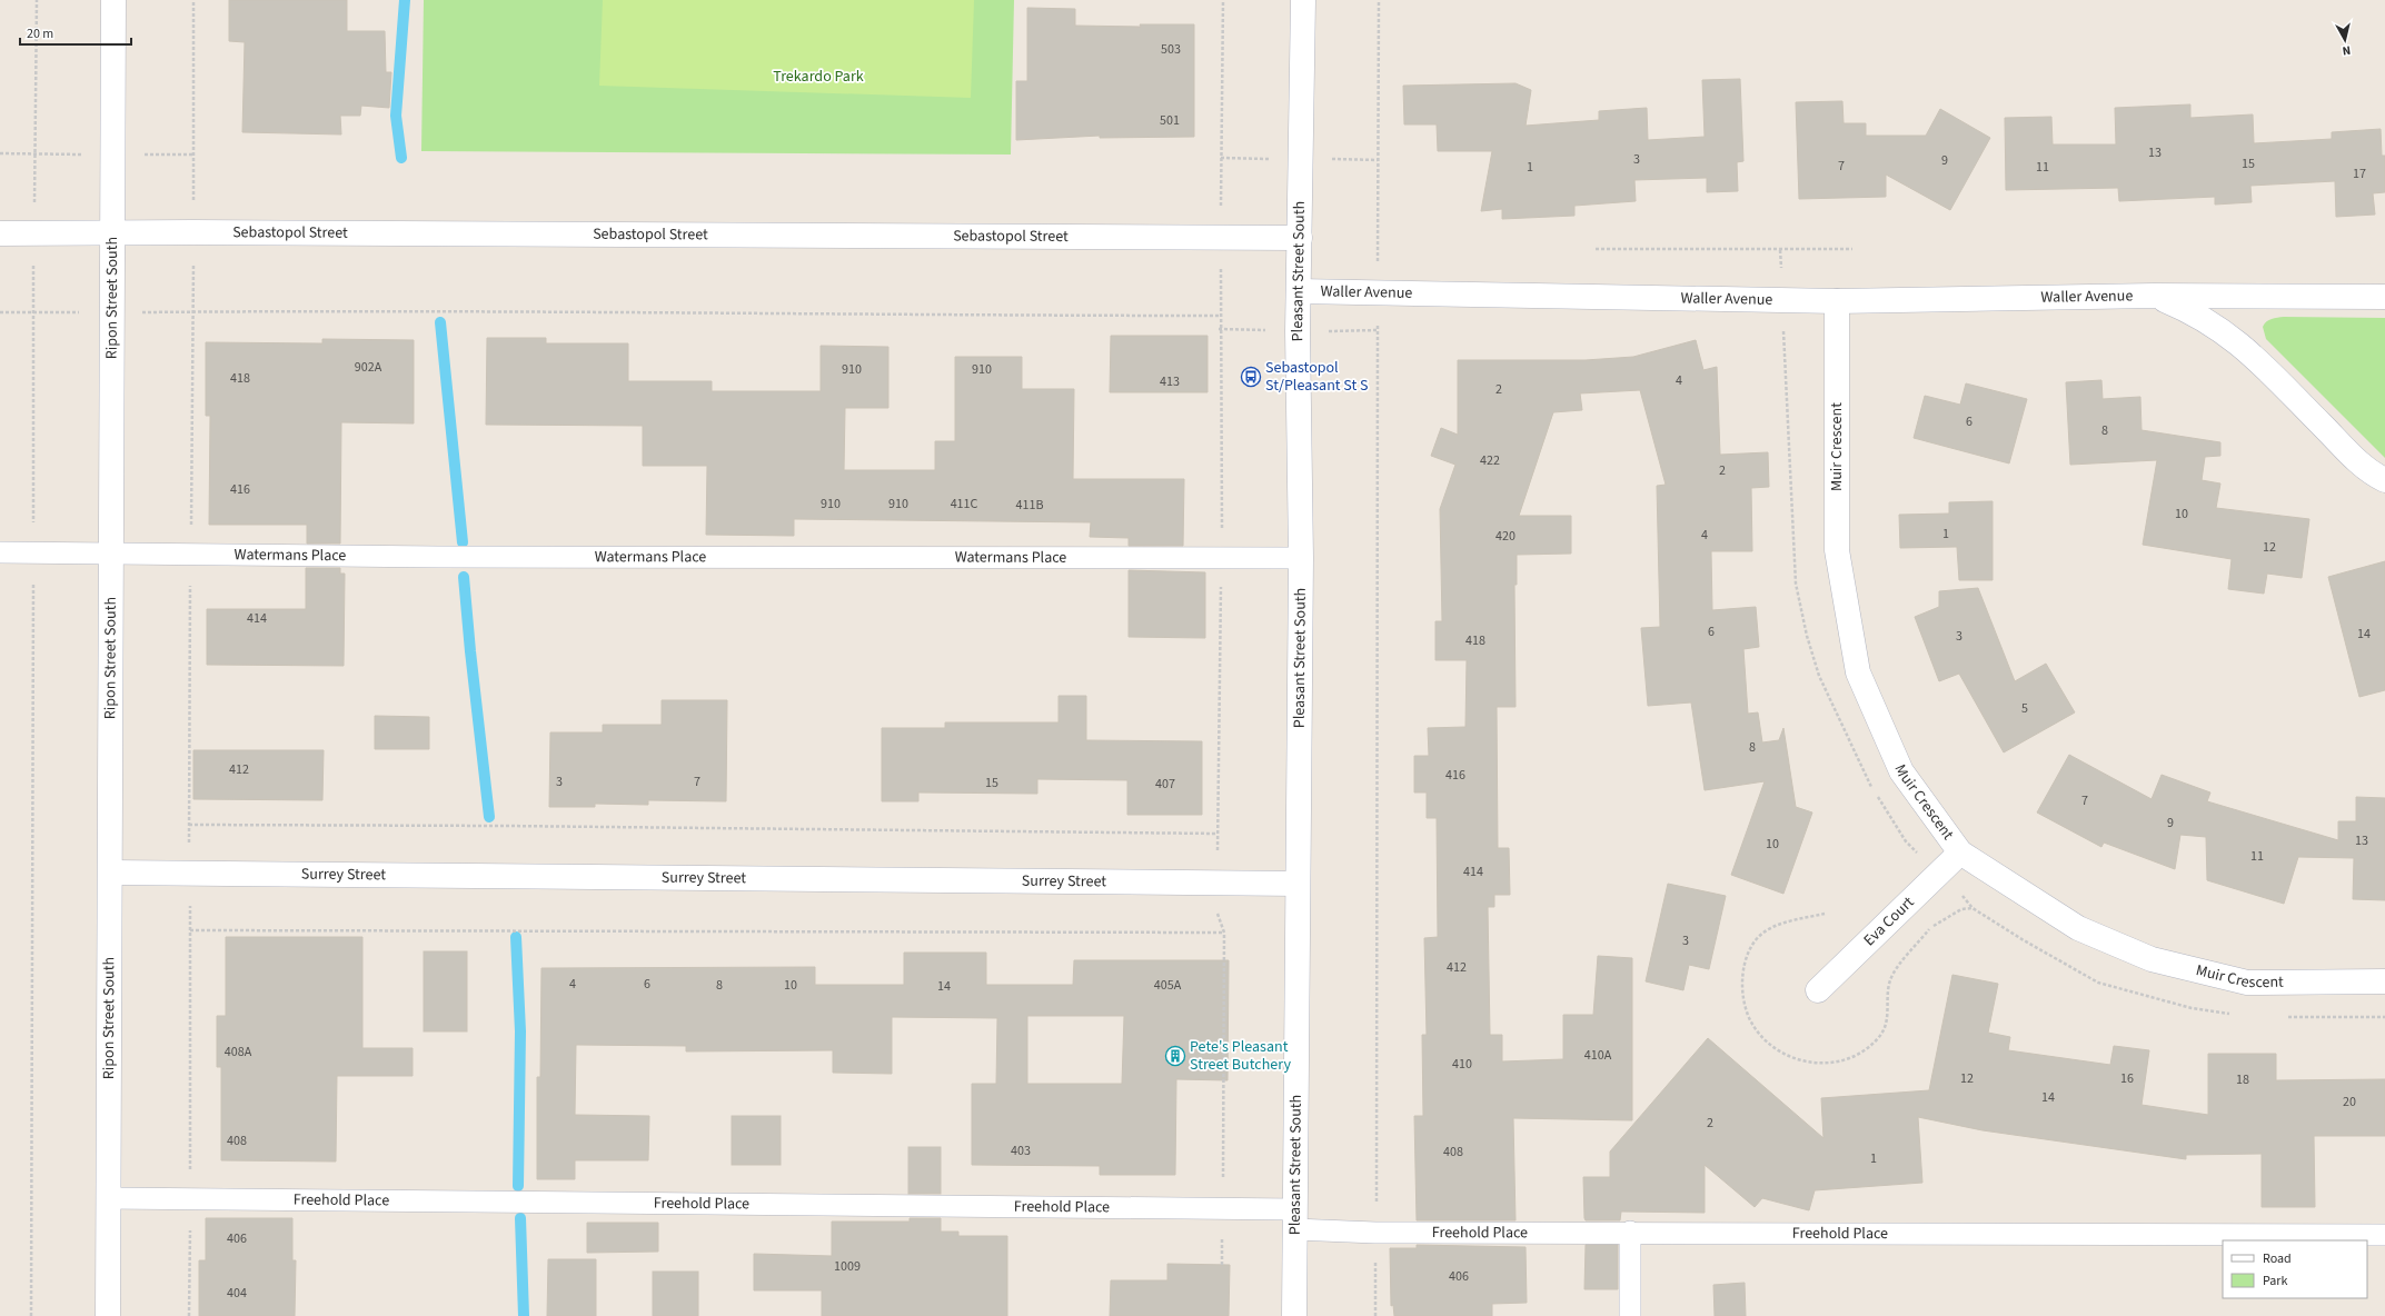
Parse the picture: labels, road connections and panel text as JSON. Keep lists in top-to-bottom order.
{
  "streets": {
    "street": [
      "Sebastopol Street",
      "Pleasant Street South",
      "Waller Avenue",
      "Ripon Street South",
      "Muir Crescent",
      "Surrey Street",
      "Eva Court"
    ],
    "lane": ["Watermans Place", "Freehold Place"]
  },
  "crossings": [
    ["Sebastopol Street", "Pleasant Street South"],
    ["Sebastopol Street", "Ripon Street South"],
    ["Pleasant Street South", "Waller Avenue"],
    ["Pleasant Street South", "Watermans Place"],
    ["Pleasant Street South", "Surrey Street"],
    ["Pleasant Street South", "Freehold Place"],
    ["Waller Avenue", "Muir Crescent"],
    ["Ripon Street South", "Watermans Place"],
    ["Ripon Street South", "Surrey Street"],
    ["Ripon Street South", "Freehold Place"],
    ["Muir Crescent", "Eva Court"]
  ],
  "parks": ["Trekardo Park"],
  "places": {
    "bus stop": ["Sebastopol St/Pleasant St S"],
    "building": ["Pete's Pleasant Street Butchery"]
  },
  "house_numbers": [
    "503",
    "501",
    "13",
    "3",
    "9",
    "15",
    "7",
    "1",
    "11",
    "17",
    "902A",
    "910",
    "910",
    "418",
    "4",
    "413",
    "2",
    "6",
    "8",
    "422",
    "2",
    "416",
    "910",
    "910",
    "411C",
    "411B",
    "10",
    "1",
    "4",
    "420",
    "12",
    "414",
    "6",
    "14",
    "3",
    "418",
    "5",
    "8",
    "412",
    "416",
    "3",
    "7",
    "15",
    "407",
    "7",
    "9",
    "13",
    "10",
    "11",
    "414",
    "3",
    "412",
    "4",
    "6",
    "8",
    "10",
    "405A",
    "14",
    "408A",
    "410A",
    "410",
    "12",
    "16",
    "18",
    "14",
    "20",
    "2",
    "408",
    "403",
    "408",
    "1",
    "406",
    "1009",
    "406",
    "404"
  ],
  "legend": ["Road", "Park"],
  "scale_bar": "20 m",
  "north": "bottom"
}
